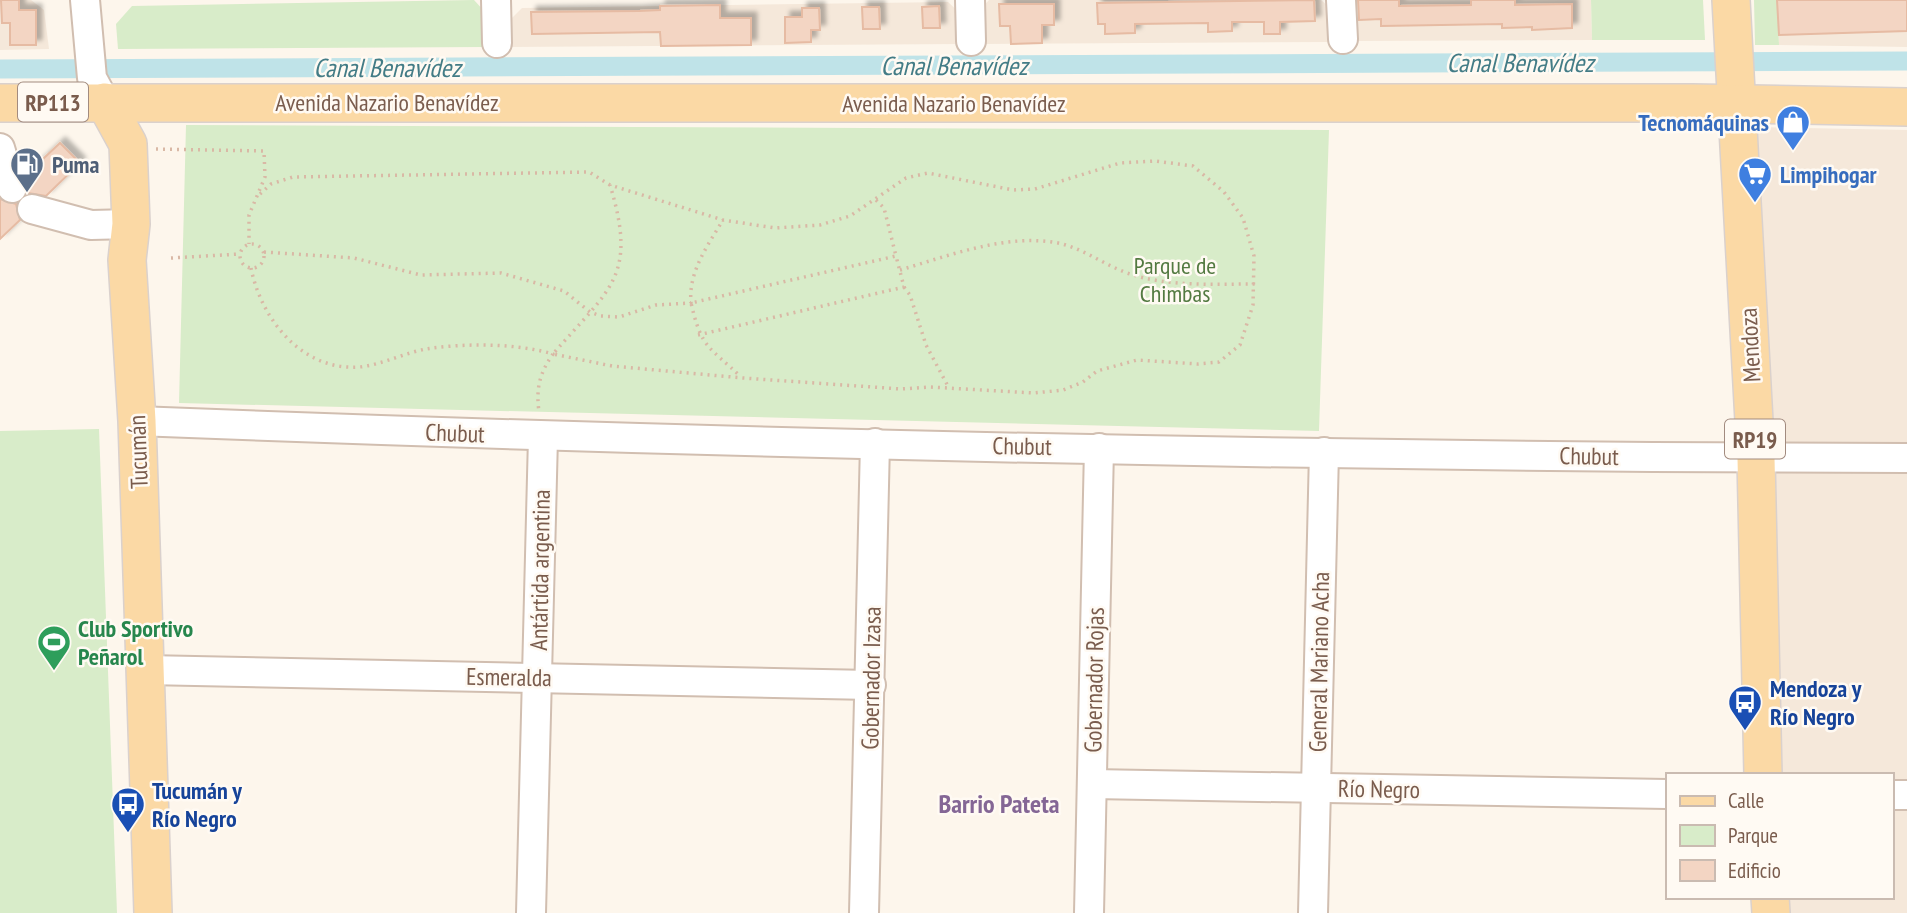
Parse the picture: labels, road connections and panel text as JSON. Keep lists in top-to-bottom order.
{
  "streets": {
    "main road": [
      "RP113",
      "Avenida Nazario Benavídez",
      "Mendoza",
      "RP19",
      "Tucumán"
    ],
    "street": [
      "Chubut",
      "Antártida argentina",
      "General Mariano Acha",
      "Esmeralda",
      "Gobernador Izasa",
      "Gobernador Rojas",
      "Río Negro"
    ]
  },
  "crossings": [
    ["Avenida Nazario Benavídez", "Mendoza"],
    ["Avenida Nazario Benavídez", "Tucumán"],
    ["Mendoza", "Chubut"],
    ["Chubut", "Tucumán"],
    ["Chubut", "Antártida argentina"],
    ["Chubut", "General Mariano Acha"],
    ["Chubut", "Gobernador Izasa"],
    ["Chubut", "Gobernador Rojas"],
    ["Tucumán", "Esmeralda"],
    ["Antártida argentina", "Esmeralda"],
    ["General Mariano Acha", "Río Negro"],
    ["Esmeralda", "Gobernador Izasa"],
    ["Gobernador Rojas", "Río Negro"]
  ],
  "districts": ["Barrio Pateta"],
  "water": ["Canal Benavídez"],
  "parks": ["Parque de Chimbas"],
  "places": {
    "shop": ["Tecnomáquinas"],
    "fuel station": ["Puma"],
    "supermarket": ["Limpihogar"],
    "sports": ["Club Sportivo Peñarol"],
    "bus stop": ["Mendoza y Río Negro", "Tucumán y Río Negro"]
  },
  "legend": ["Calle", "Parque", "Edificio"]
}
